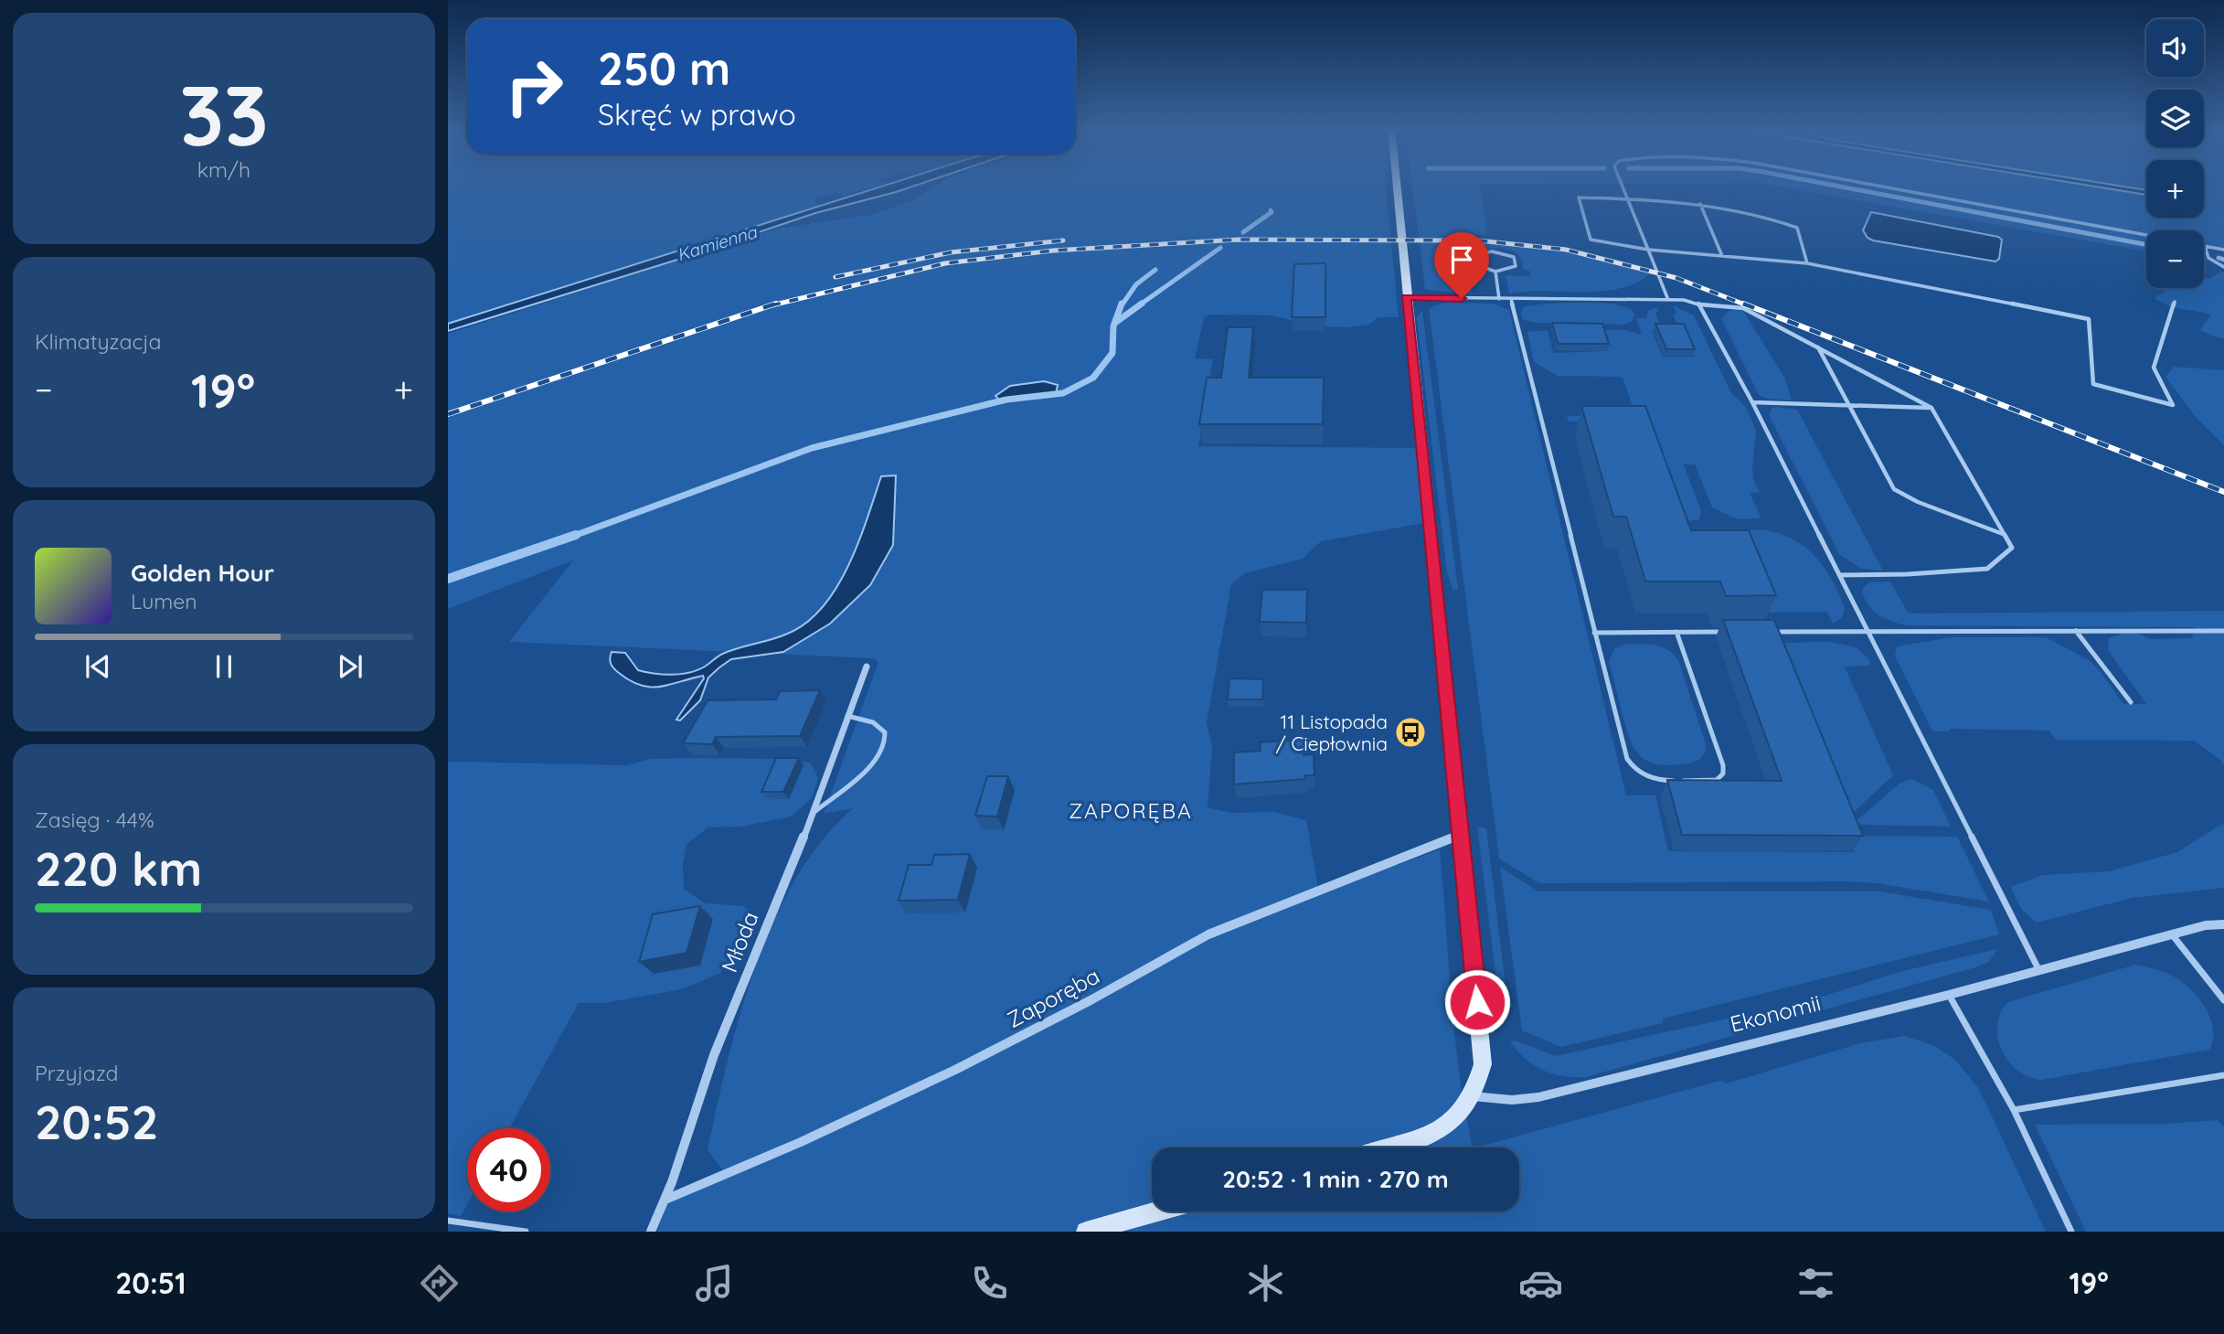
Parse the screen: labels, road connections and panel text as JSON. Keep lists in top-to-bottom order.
{
  "streets": {
    "street": ["Młoda", "Zaporęba", "Ekonomii"]
  },
  "crossings": [
    ["Młoda", "Zaporęba"]
  ],
  "districts": ["ZAPORĘBA"],
  "water": ["Kamienna"],
  "places": {
    "bus stop": ["11 Listopada / Ciepłownia"]
  },
  "page": {
    "tile": [
      ["33", "km/h"],
      "Klimatyzacja",
      ["Zasięg · 44%", "220 km"],
      ["Przyjazd", "20:52"]
    ],
    "map_buttons": ["+", "−"],
    "turn": ["250 m", "Skręć w prawo"],
    "heat": ["−", "19°", "+"],
    "song": ["Golden Hour", "Lumen"],
    "limit": "40",
    "trip": "20:52 · 1 min · 270 m",
    "tabs": ["20:51", "19°"]
  }
}
